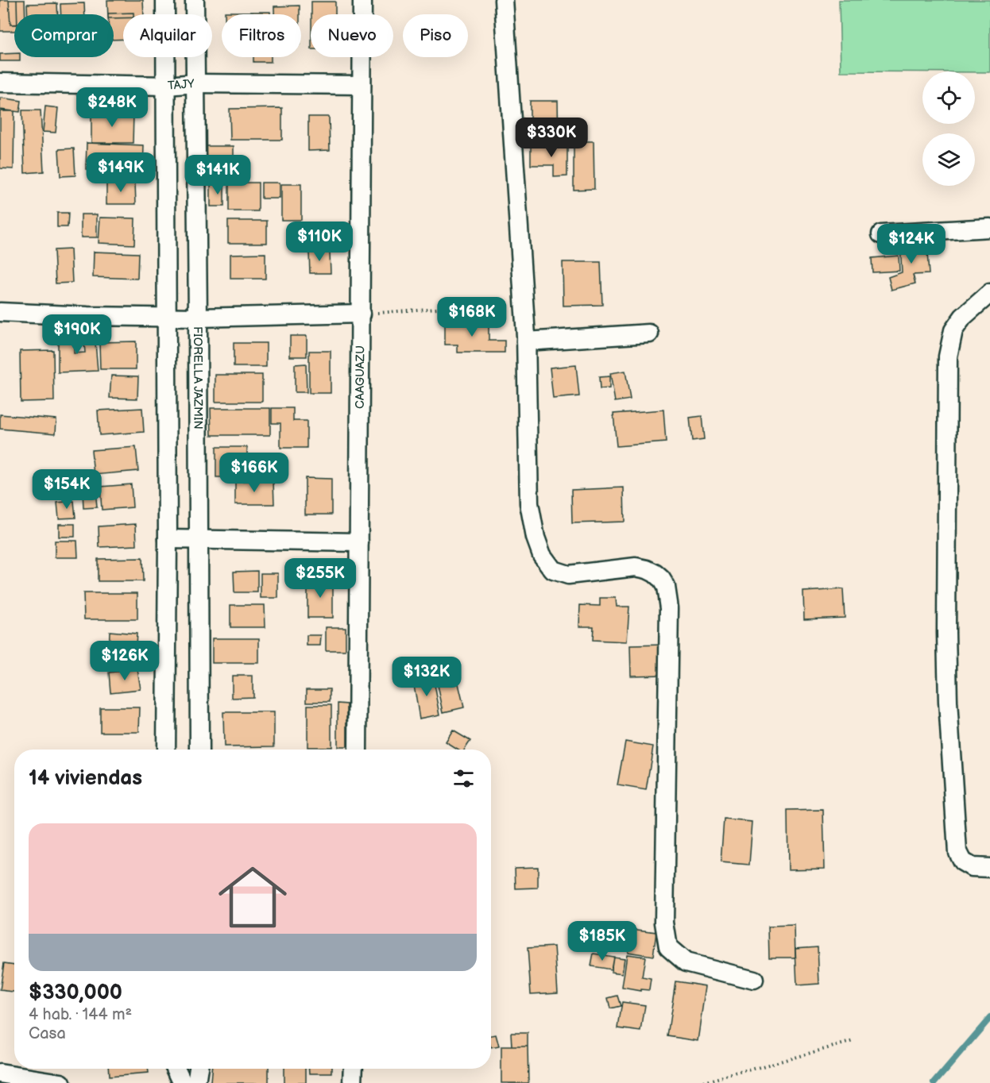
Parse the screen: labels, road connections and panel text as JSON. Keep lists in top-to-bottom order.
{
  "streets": {
    "street": ["TAJY", "FIORELLA JAZMIN", "CAAGUAZU"]
  },
  "crossings": [
    ["TAJY", "FIORELLA JAZMIN"],
    ["TAJY", "CAAGUAZU"]
  ],
  "page": {
    "chip": [
      "Comprar",
      "Alquilar",
      "Filtros",
      "Nuevo",
      "Piso"
    ],
    "price": [
      "$248K",
      "$330K",
      "$149K",
      "$141K",
      "$110K",
      "$124K",
      "$168K",
      "$190K",
      "$166K",
      "$154K",
      "$255K",
      "$126K",
      "$132K",
      "$185K"
    ],
    "heading": "14 viviendas",
    "list": [
      {
        "name": "$330,000",
        "note": "4 hab. · 144 m² · Casa"
      }
    ]
  }
}
